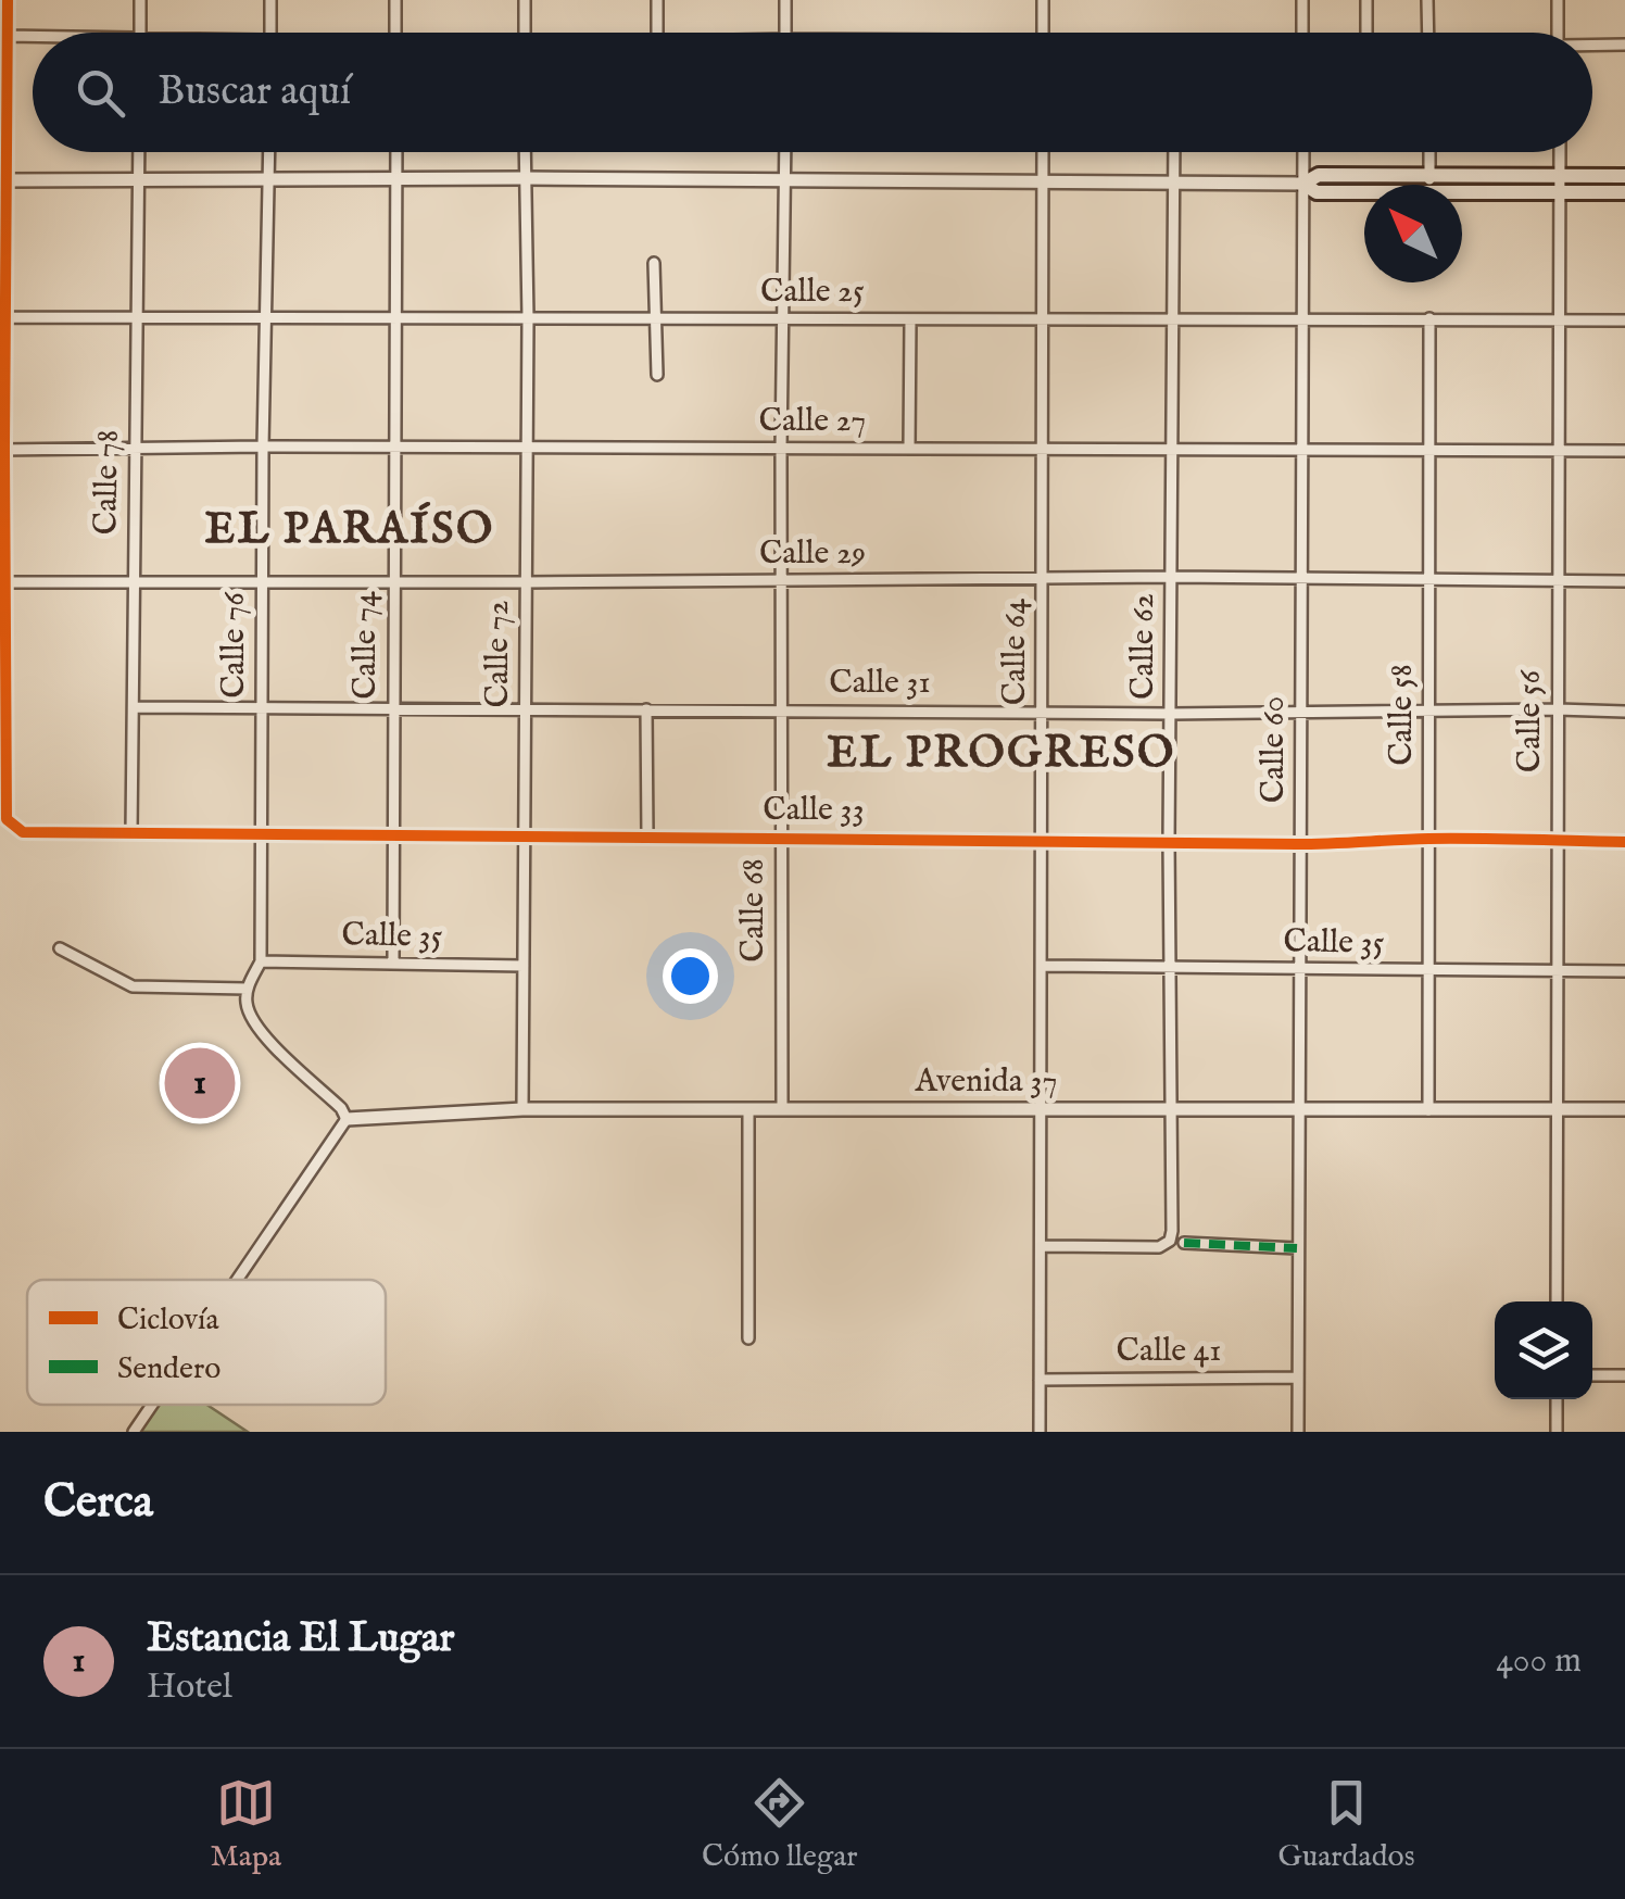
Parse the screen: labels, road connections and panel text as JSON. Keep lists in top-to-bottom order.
{
  "streets": {
    "street": [
      "Calle 25",
      "Calle 27",
      "Calle 78",
      "Calle 29",
      "Calle 76",
      "Calle 74",
      "Calle 62",
      "Calle 64",
      "Calle 72",
      "Calle 31",
      "Calle 58",
      "Calle 56",
      "Calle 60",
      "Calle 33",
      "Calle 68",
      "Calle 35",
      "Avenida 37",
      "Calle 41"
    ]
  },
  "crossings": [
    ["Calle 25", "Calle 78"],
    ["Calle 25", "Calle 76"],
    ["Calle 25", "Calle 74"],
    ["Calle 25", "Calle 62"],
    ["Calle 25", "Calle 64"],
    ["Calle 25", "Calle 72"],
    ["Calle 25", "Calle 58"],
    ["Calle 25", "Calle 56"],
    ["Calle 25", "Calle 60"],
    ["Calle 25", "Calle 68"],
    ["Calle 27", "Calle 78"],
    ["Calle 27", "Calle 76"],
    ["Calle 27", "Calle 74"],
    ["Calle 27", "Calle 62"],
    ["Calle 27", "Calle 64"],
    ["Calle 27", "Calle 72"],
    ["Calle 27", "Calle 58"],
    ["Calle 27", "Calle 56"],
    ["Calle 27", "Calle 60"],
    ["Calle 27", "Calle 68"],
    ["Calle 78", "Calle 29"],
    ["Calle 78", "Calle 31"],
    ["Calle 78", "Calle 33"],
    ["Calle 29", "Calle 76"],
    ["Calle 29", "Calle 74"],
    ["Calle 29", "Calle 62"],
    ["Calle 29", "Calle 64"],
    ["Calle 29", "Calle 72"],
    ["Calle 29", "Calle 58"],
    ["Calle 29", "Calle 56"],
    ["Calle 29", "Calle 60"],
    ["Calle 29", "Calle 33"],
    ["Calle 29", "Calle 68"],
    ["Calle 76", "Calle 31"],
    ["Calle 76", "Calle 33"],
    ["Calle 76", "Calle 35"],
    ["Calle 74", "Calle 31"],
    ["Calle 74", "Calle 33"],
    ["Calle 74", "Calle 35"],
    ["Calle 62", "Calle 64"],
    ["Calle 62", "Calle 31"],
    ["Calle 62", "Calle 33"],
    ["Calle 62", "Calle 35"],
    ["Calle 62", "Avenida 37"],
    ["Calle 64", "Calle 31"],
    ["Calle 64", "Calle 33"],
    ["Calle 64", "Calle 35"],
    ["Calle 64", "Avenida 37"],
    ["Calle 64", "Calle 41"],
    ["Calle 72", "Calle 31"],
    ["Calle 72", "Calle 33"],
    ["Calle 72", "Calle 35"],
    ["Calle 72", "Avenida 37"],
    ["Calle 31", "Calle 58"],
    ["Calle 31", "Calle 56"],
    ["Calle 31", "Calle 60"],
    ["Calle 31", "Calle 68"],
    ["Calle 58", "Calle 33"],
    ["Calle 58", "Calle 35"],
    ["Calle 58", "Avenida 37"],
    ["Calle 56", "Calle 33"],
    ["Calle 56", "Calle 35"],
    ["Calle 56", "Avenida 37"],
    ["Calle 60", "Calle 33"],
    ["Calle 60", "Calle 35"],
    ["Calle 60", "Avenida 37"],
    ["Calle 60", "Calle 41"],
    ["Calle 33", "Calle 68"],
    ["Calle 68", "Avenida 37"]
  ],
  "districts": ["EL PARAÍSO", "EL PROGRESO"],
  "legend": ["Ciclovía", "Sendero"],
  "north": "top left",
  "page": {
    "search": "Buscar aquí",
    "pins": "1",
    "heading": "Cerca",
    "list": [
      {
        "mark": "1",
        "name": "Estancia El Lugar",
        "note": "Hotel",
        "value": "400 m"
      }
    ],
    "nav": ["Mapa", "Cómo llegar", "Guardados"]
  }
}
